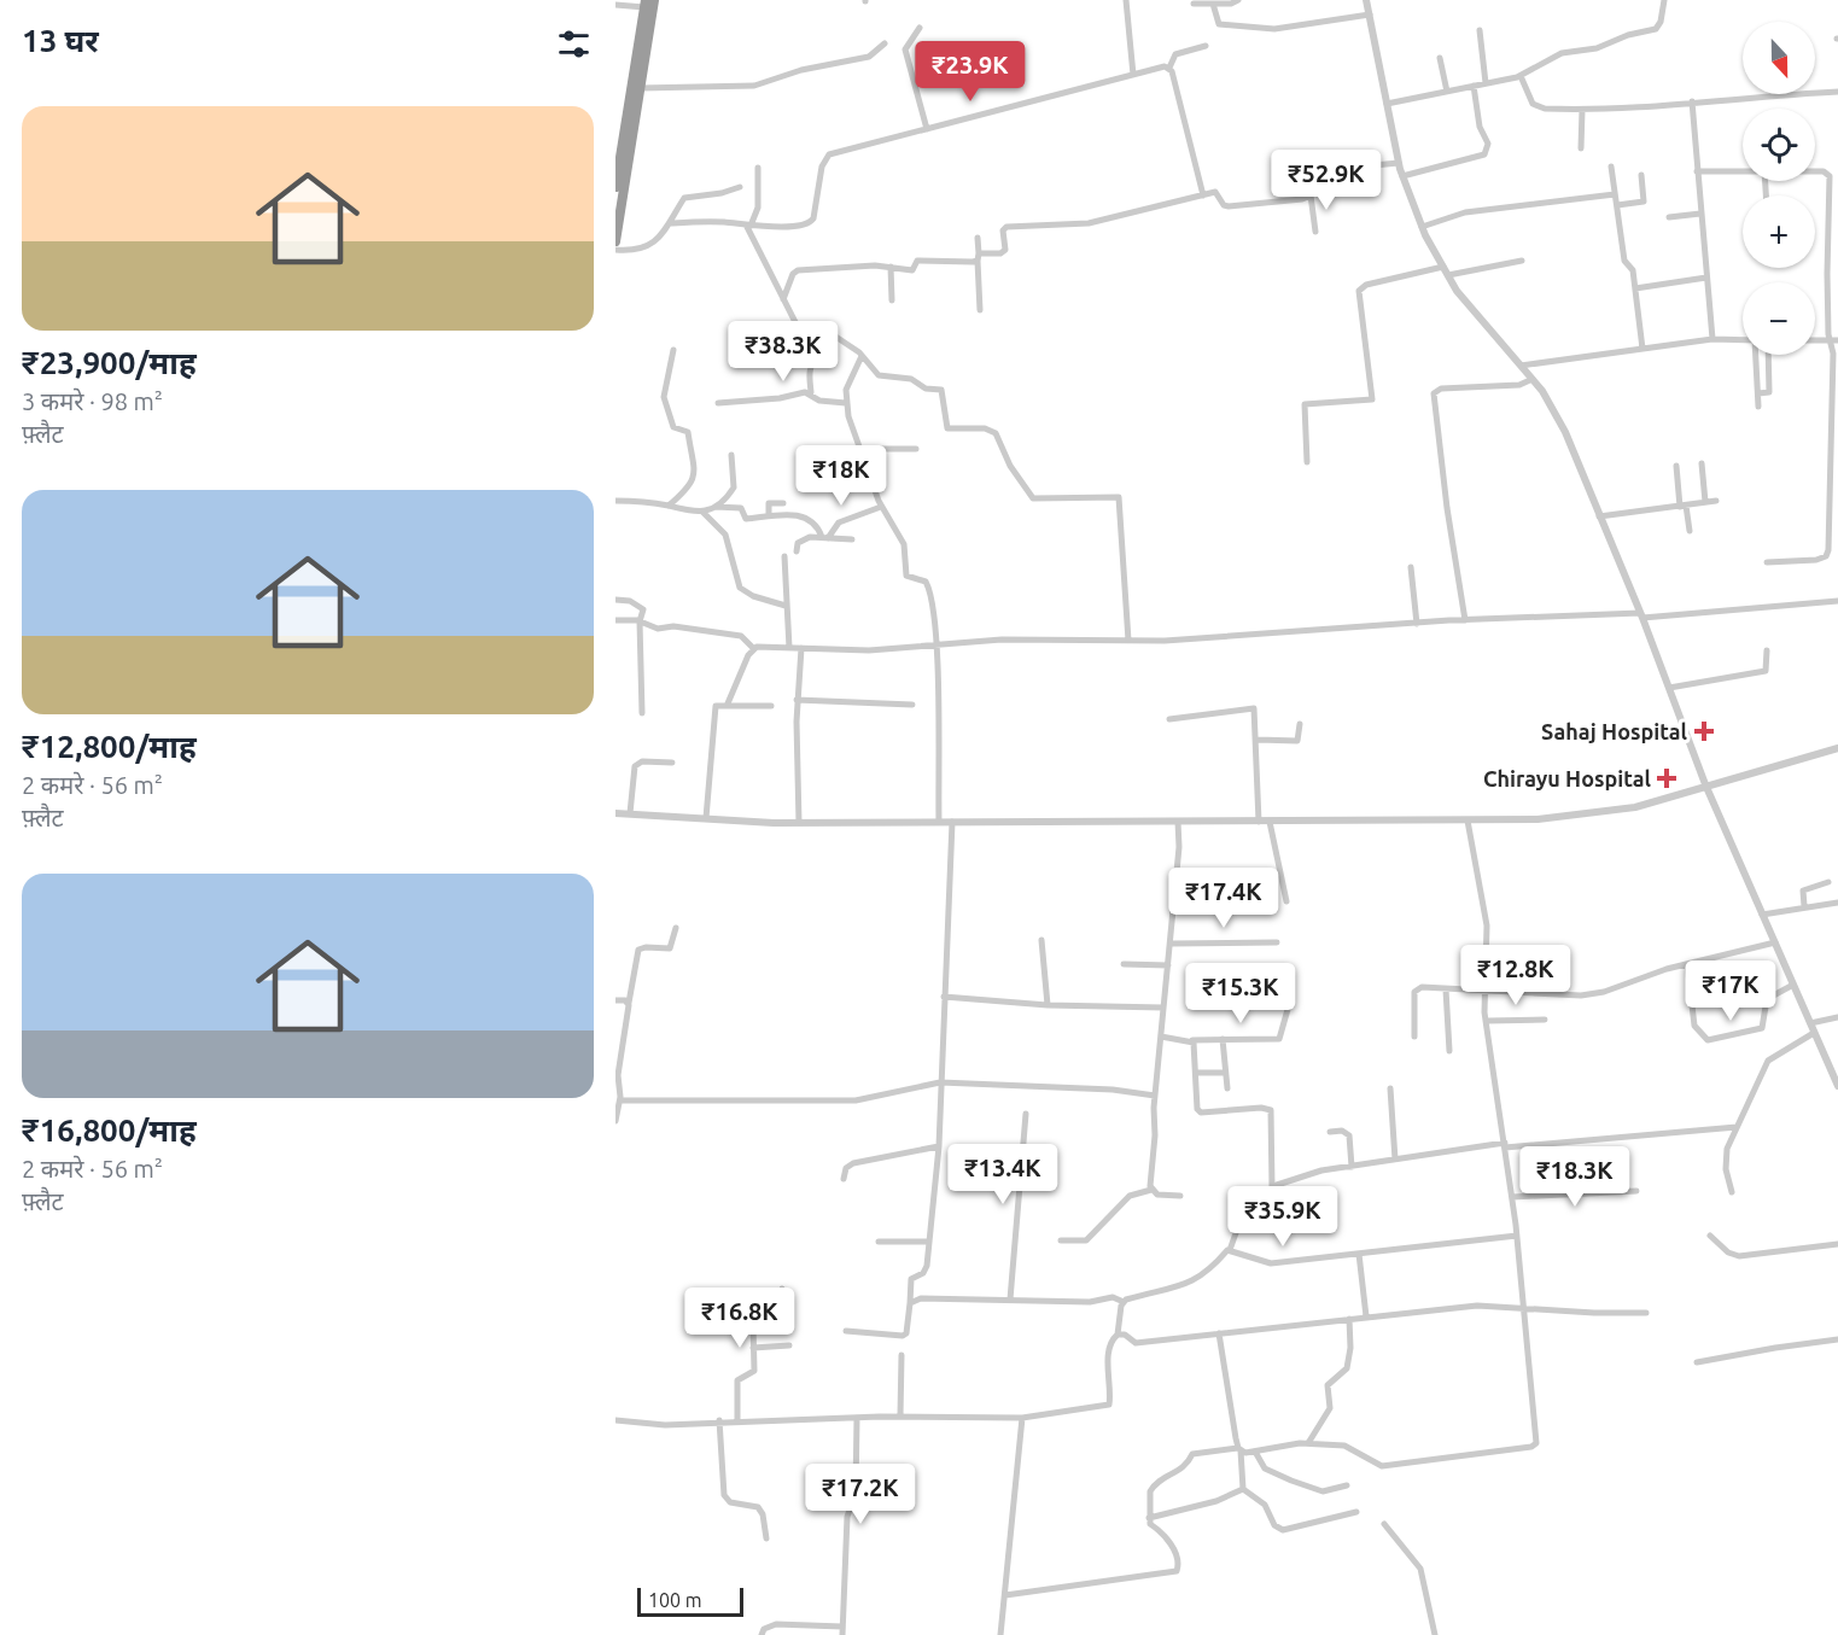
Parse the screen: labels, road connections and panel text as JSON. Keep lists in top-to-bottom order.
{
  "places": {
    "health": ["Sahaj Hospital", "Chirayu Hospital"]
  },
  "scale_bar": "100 m",
  "north": "bottom",
  "page": {
    "heading": "13 घर",
    "map_buttons": ["+", "−"],
    "price": [
      "₹23.9K",
      "₹52.9K",
      "₹38.3K",
      "₹18K",
      "₹17.4K",
      "₹12.8K",
      "₹17K",
      "₹15.3K",
      "₹13.4K",
      "₹18.3K",
      "₹35.9K",
      "₹16.8K",
      "₹17.2K"
    ],
    "list": [
      {
        "name": "₹23,900/माह",
        "note": "3 कमरे · 98 m² · फ़्लैट"
      },
      {
        "name": "₹12,800/माह",
        "note": "2 कमरे · 56 m² · फ़्लैट"
      },
      {
        "name": "₹16,800/माह",
        "note": "2 कमरे · 56 m² · फ़्लैट"
      }
    ],
    "scale": "100 m"
  }
}
